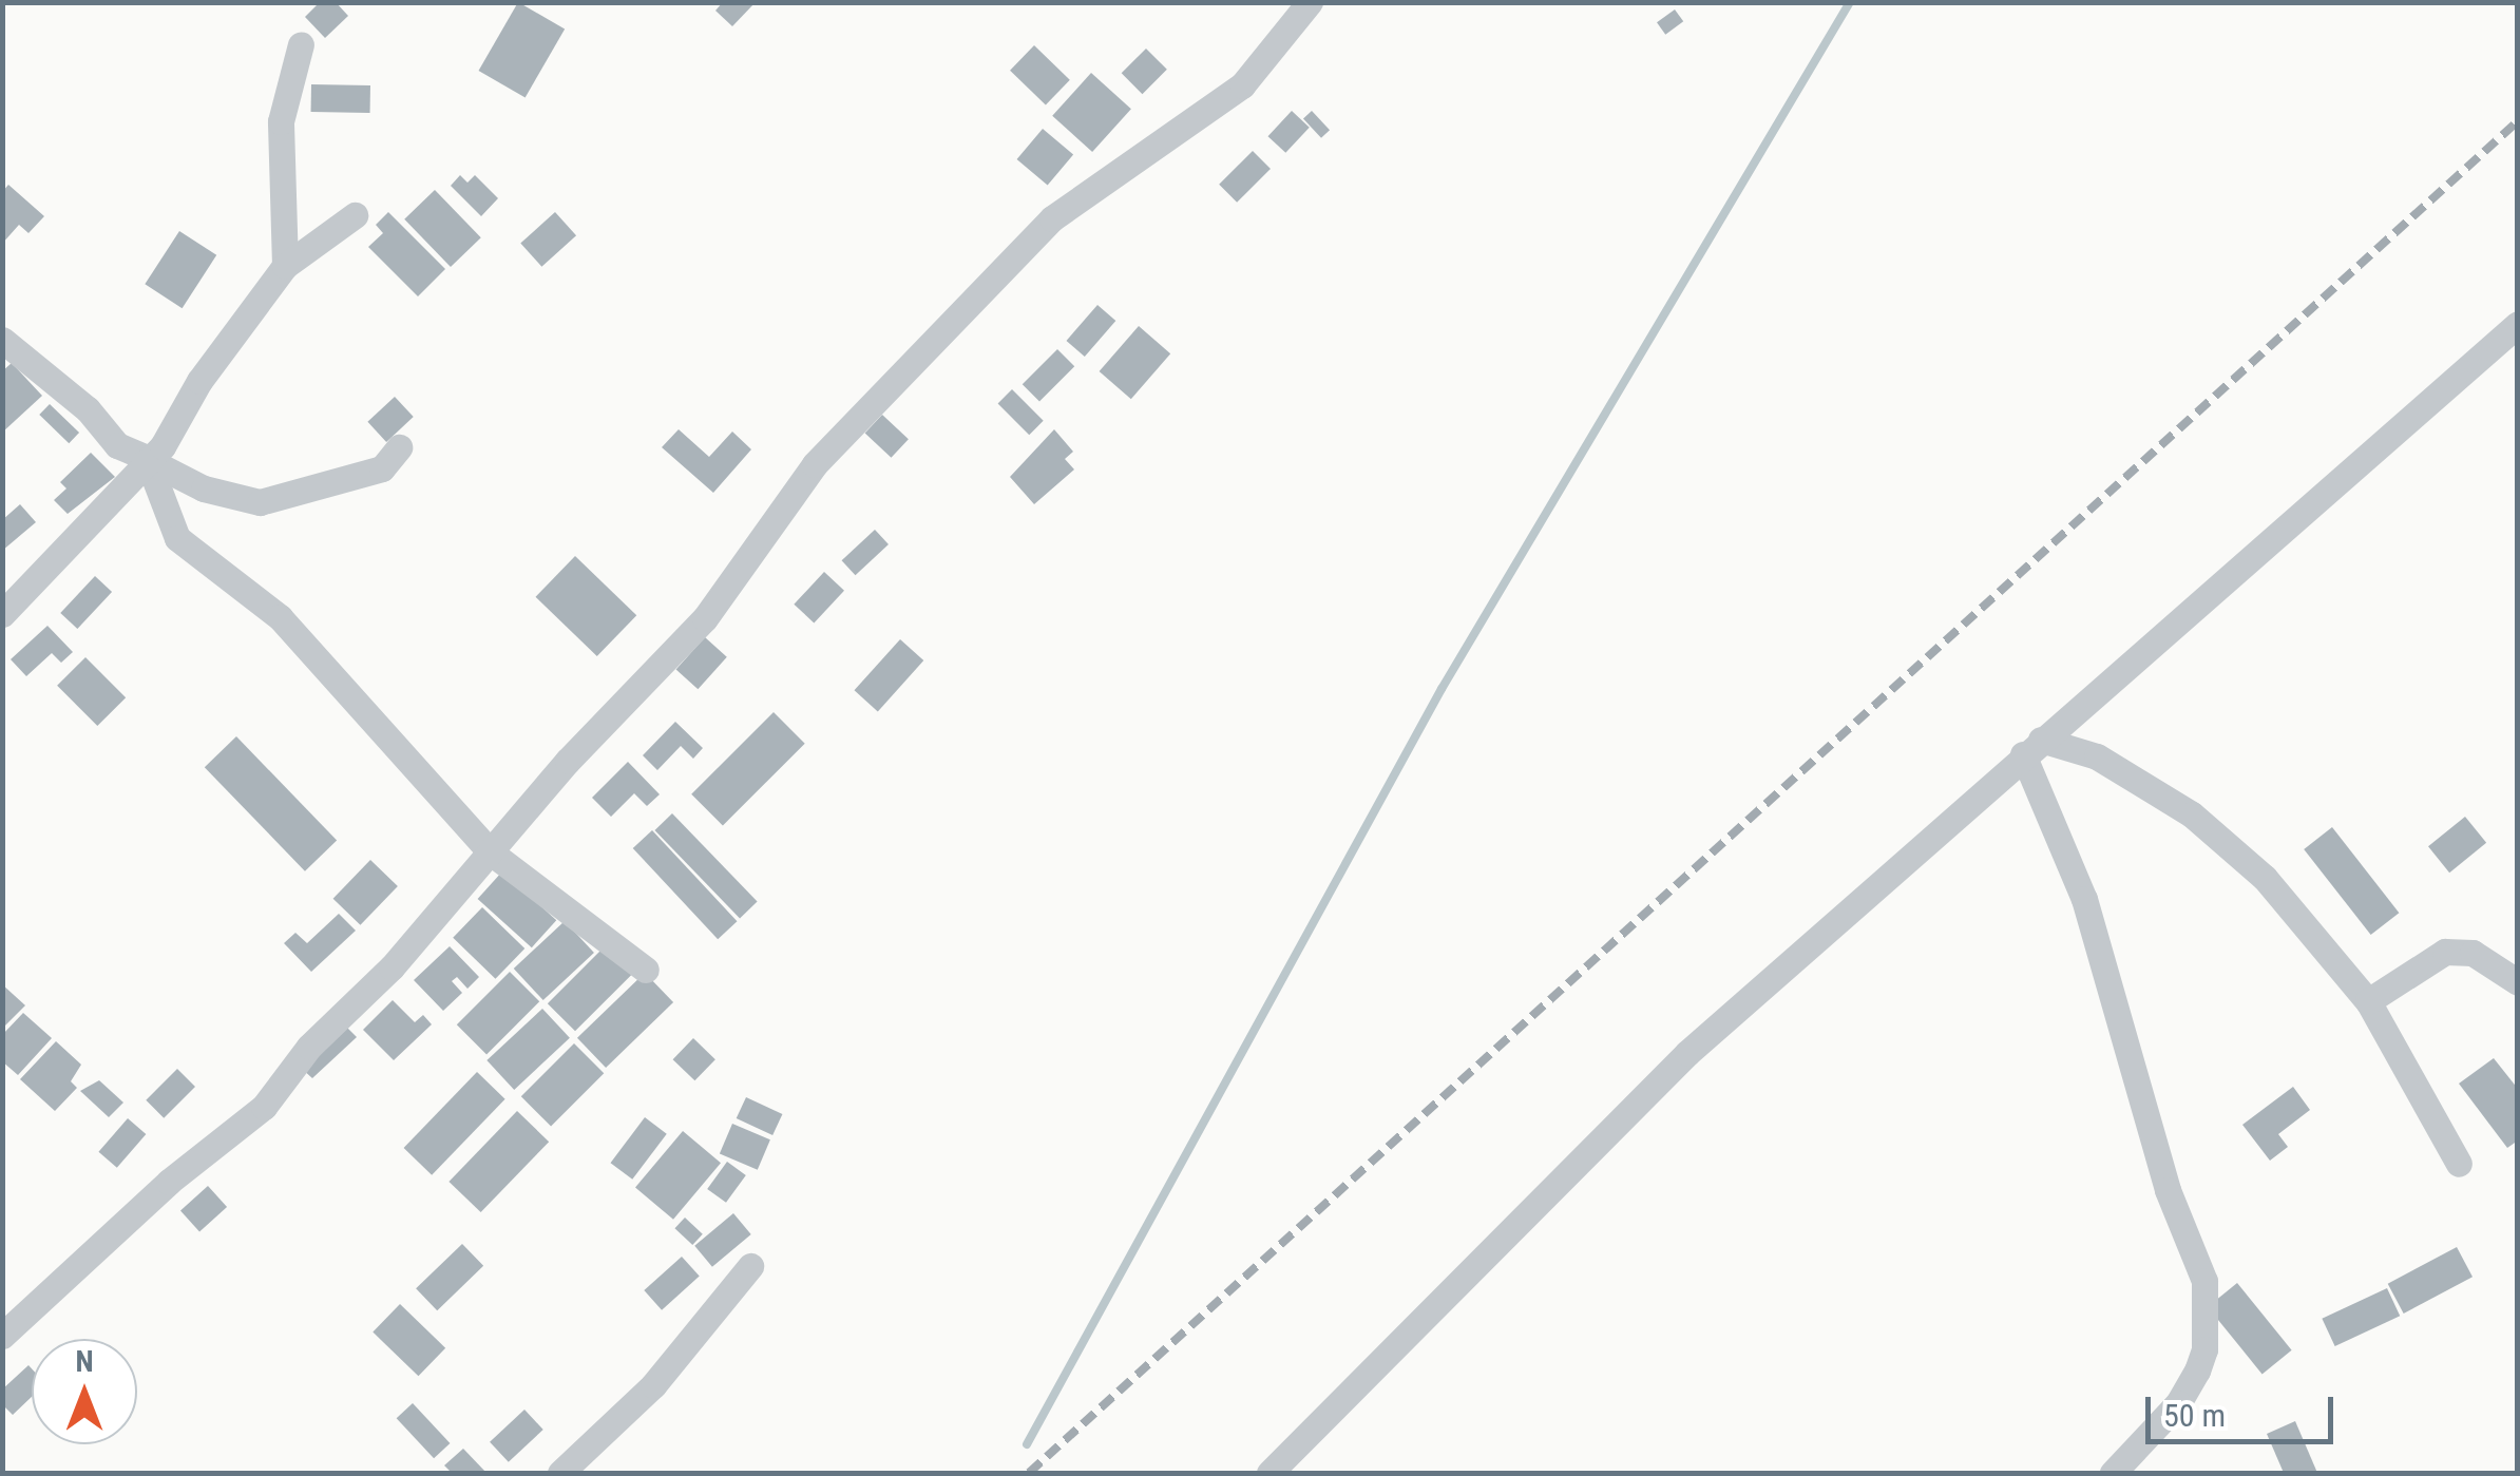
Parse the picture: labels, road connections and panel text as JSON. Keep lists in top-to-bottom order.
{
  "scale_bar": "50 m",
  "north": "top"
}
